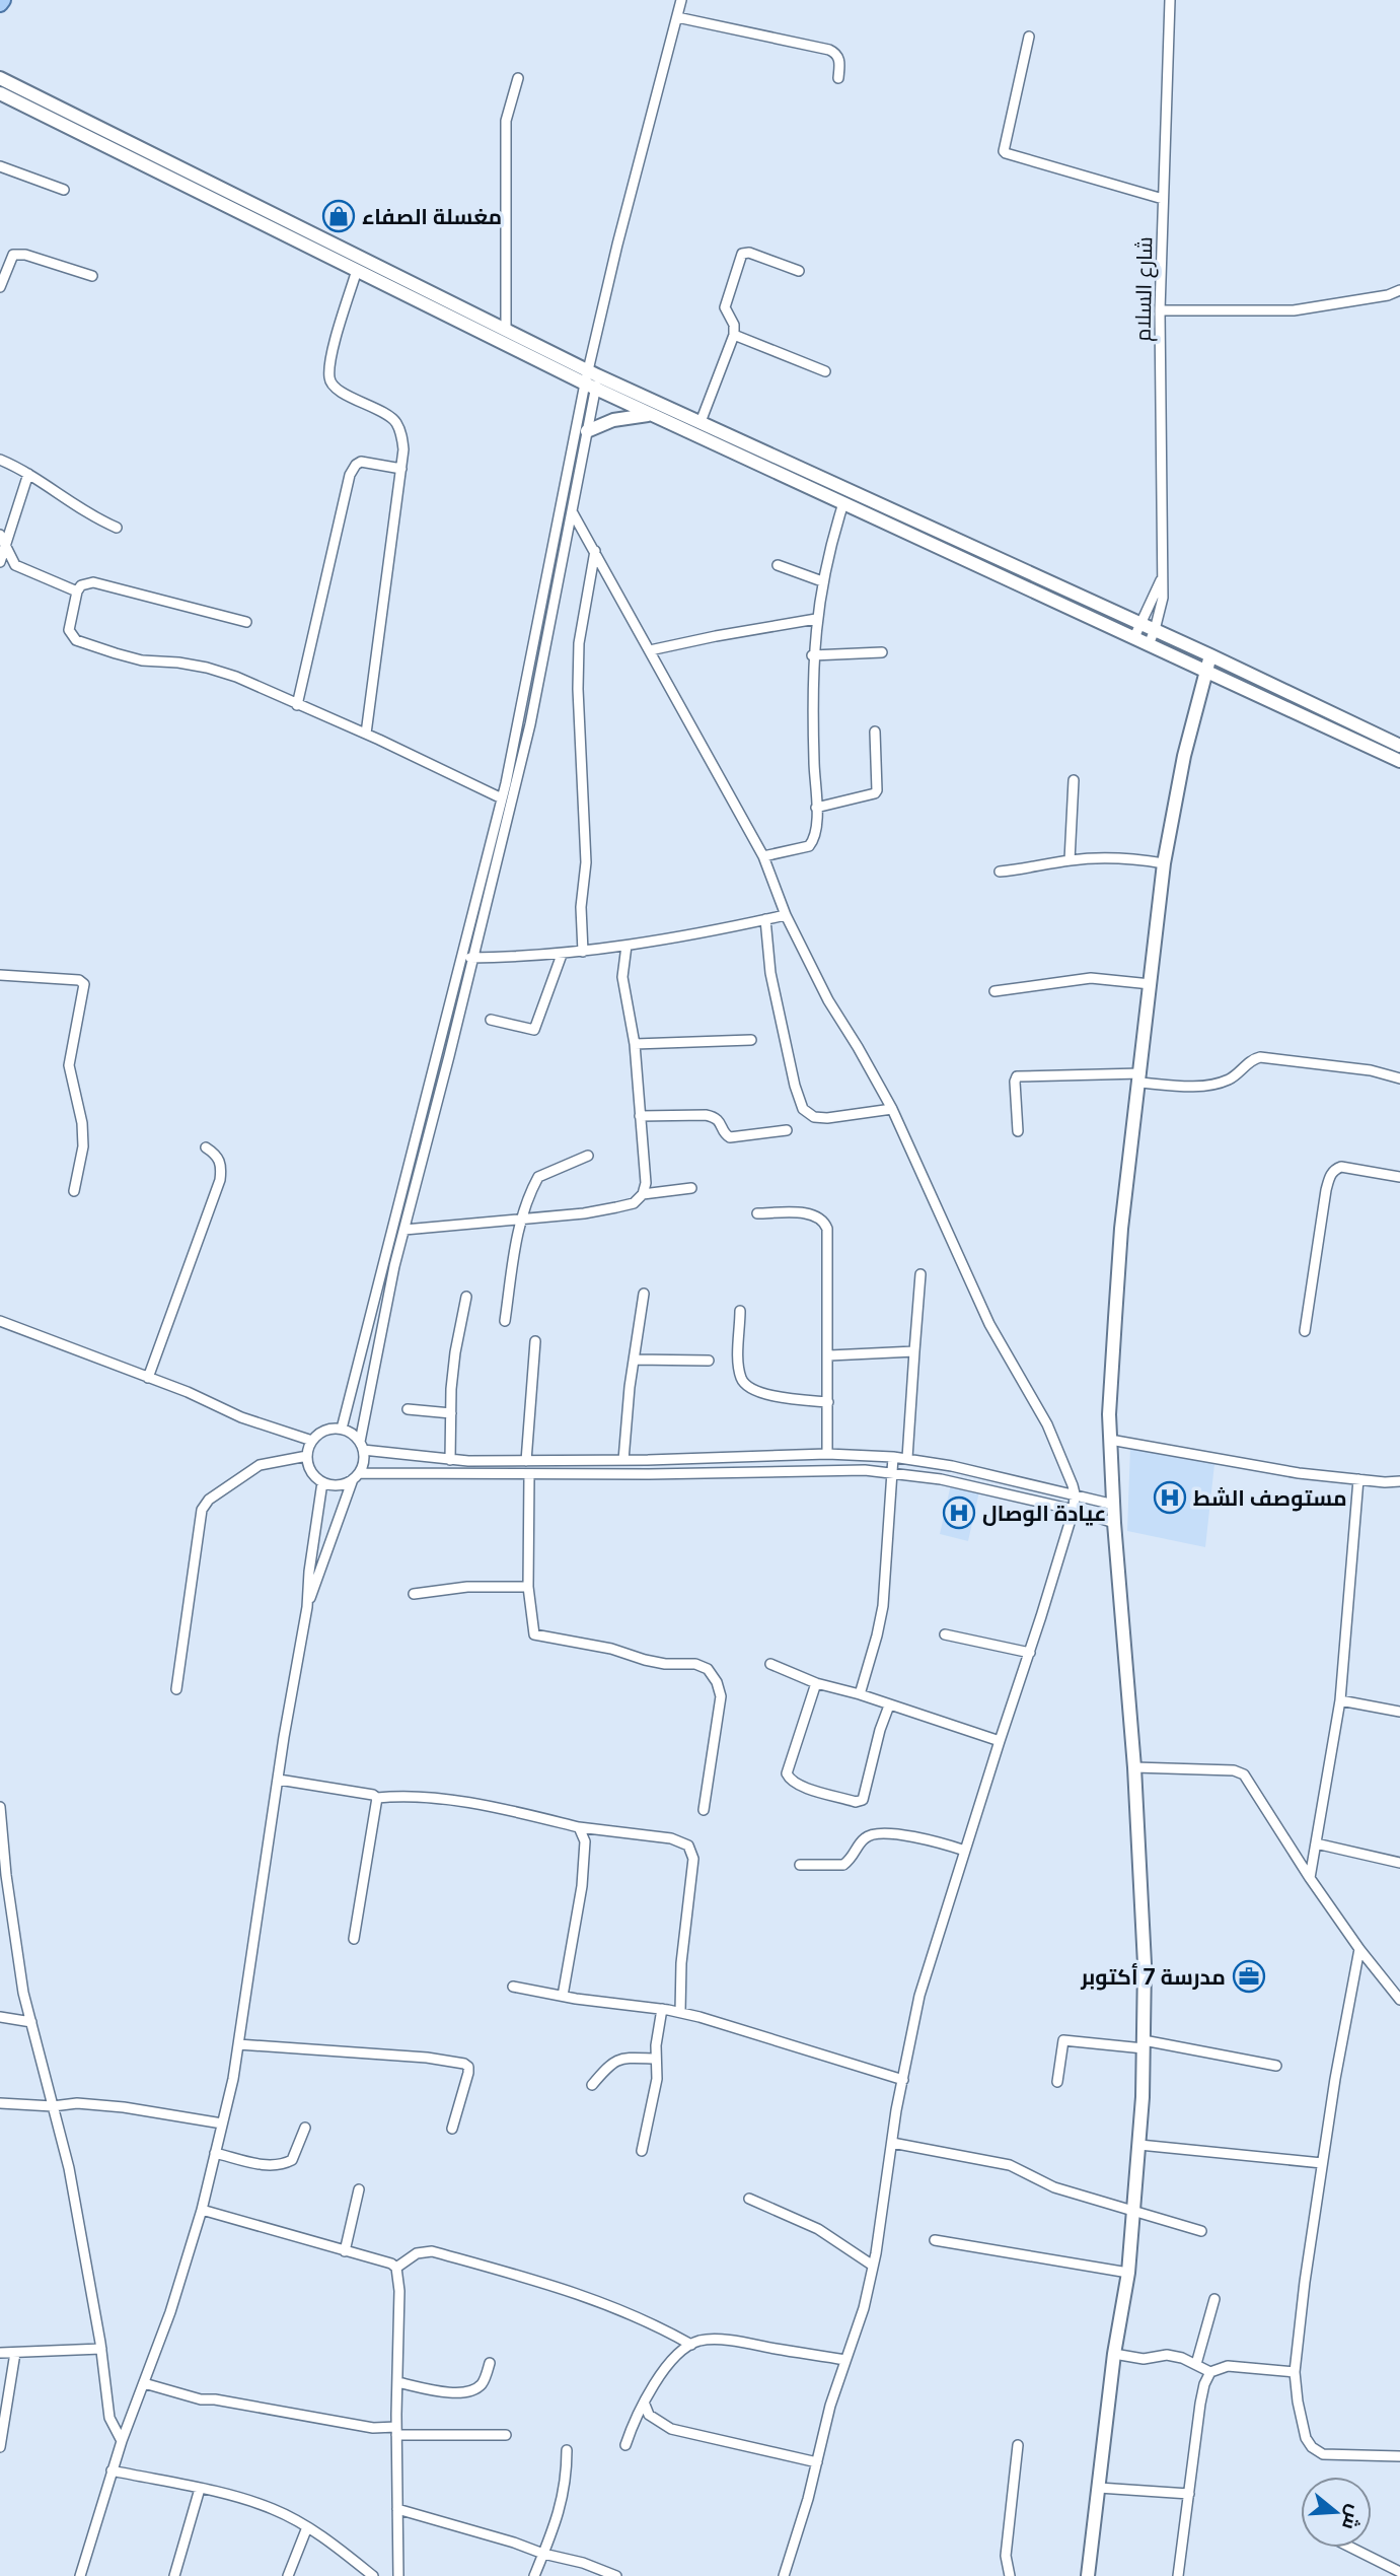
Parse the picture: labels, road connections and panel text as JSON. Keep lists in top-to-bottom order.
{
  "streets": {
    "street": ["شارع السلام"]
  },
  "places": {
    "shop": ["مغسلة الصفاء"],
    "hospital": ["مستوصف الشط", "عيادة الوصال"],
    "office": ["مدرسة 7 أكتوبر"]
  },
  "north": "right"
}
